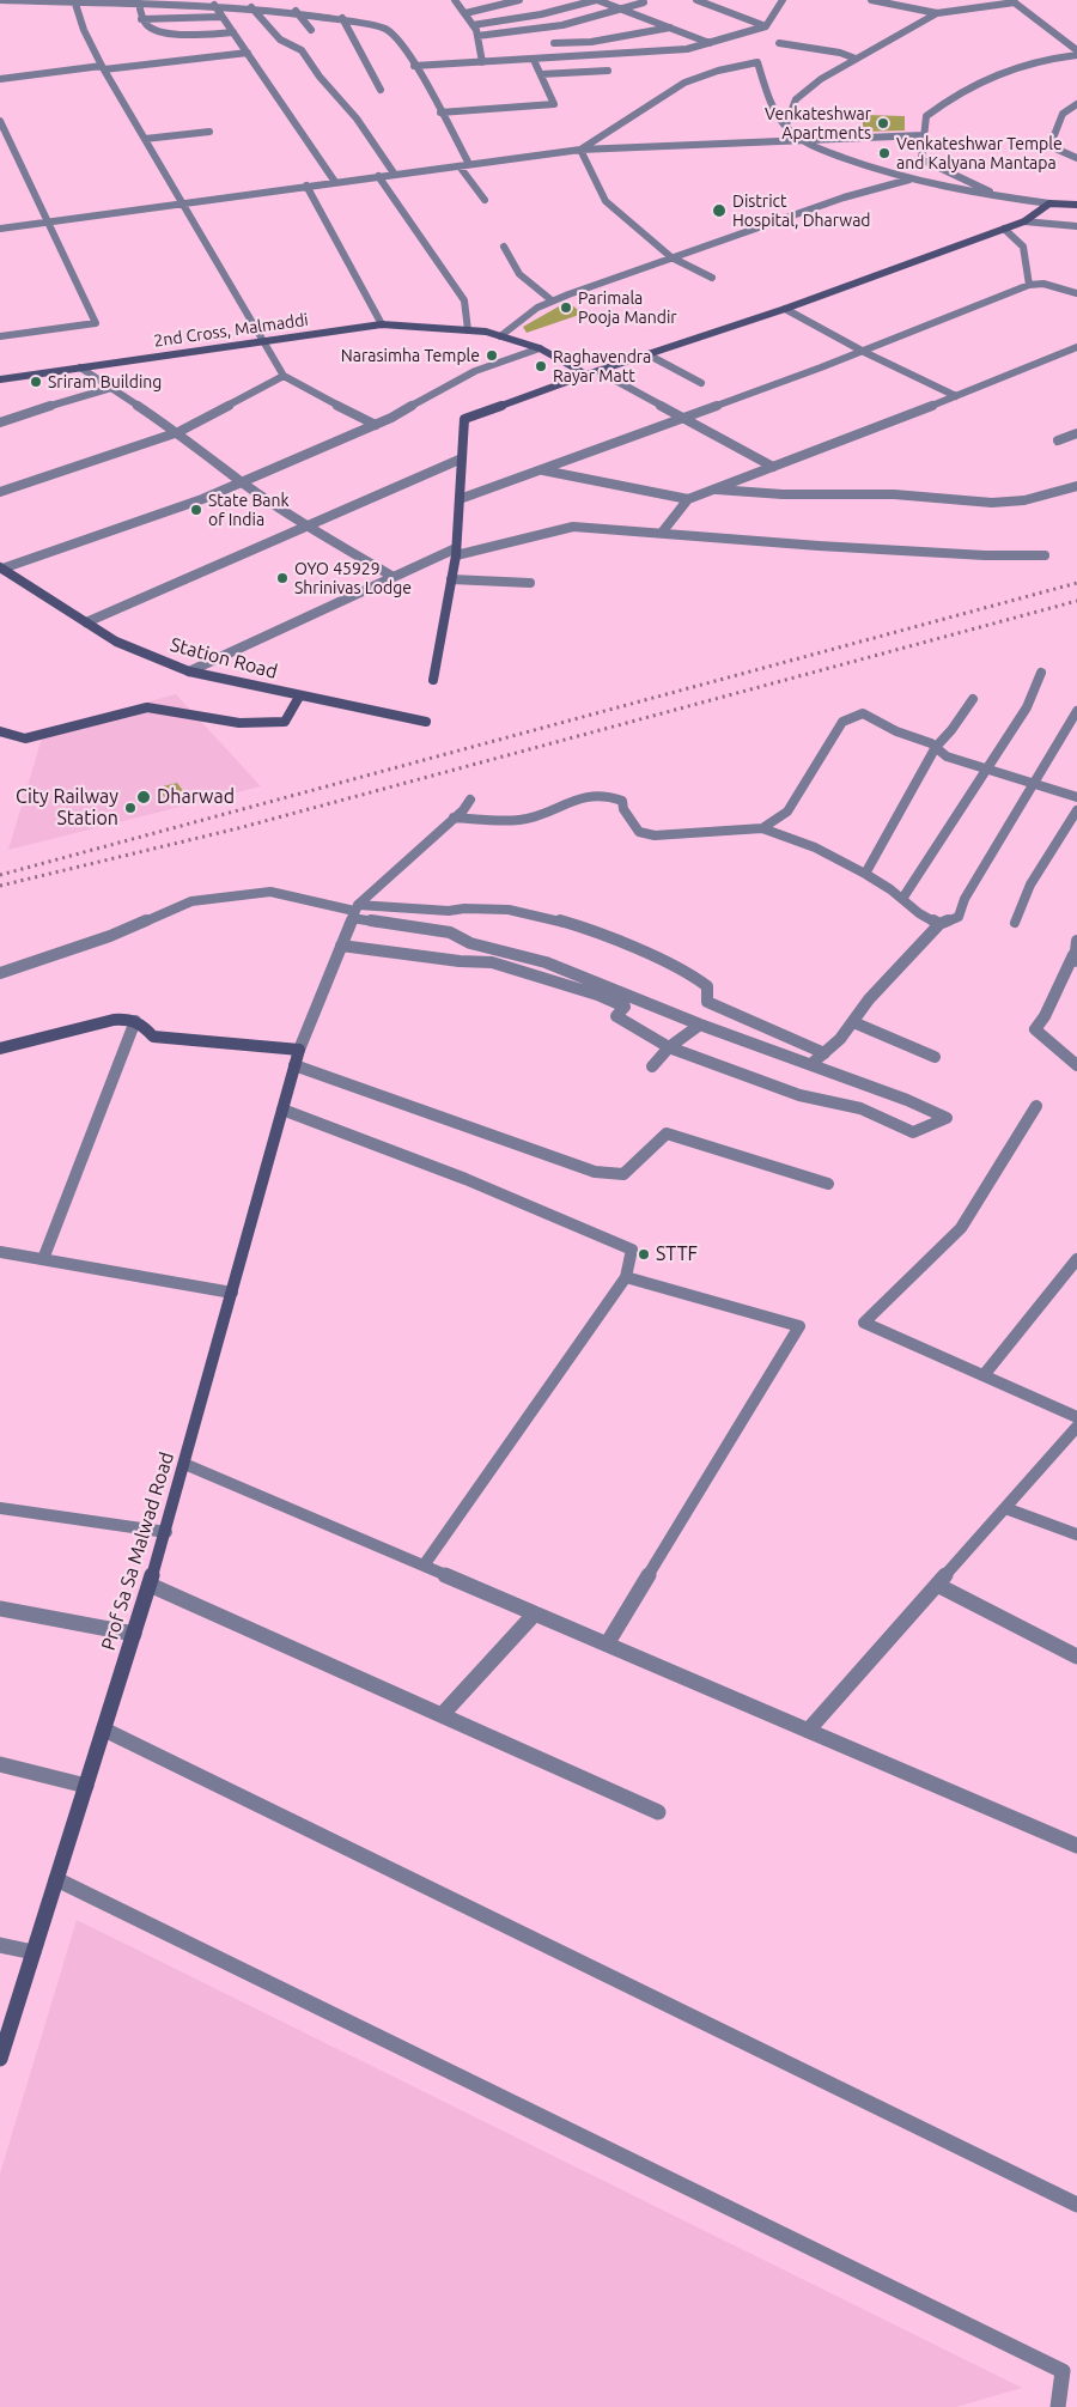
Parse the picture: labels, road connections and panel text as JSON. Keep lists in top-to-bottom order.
{
  "streets": {
    "street": ["2nd Cross, Malmaddi", "Station Road", "Prof Sa Sa Malwad Road"]
  },
  "places": [
    "Venkateshwar Apartments",
    "Venkateshwar Temple and Kalyana Mantapa",
    "District Hospital, Dharwad",
    "Parimala Pooja Mandir",
    "Narasimha Temple",
    "Raghavendra Rayar Matt",
    "Sriram Building",
    "State Bank of India",
    "OYO 45929 Shrinivas Lodge",
    "Dharwad",
    "City Railway Station",
    "STTF"
  ]
}
